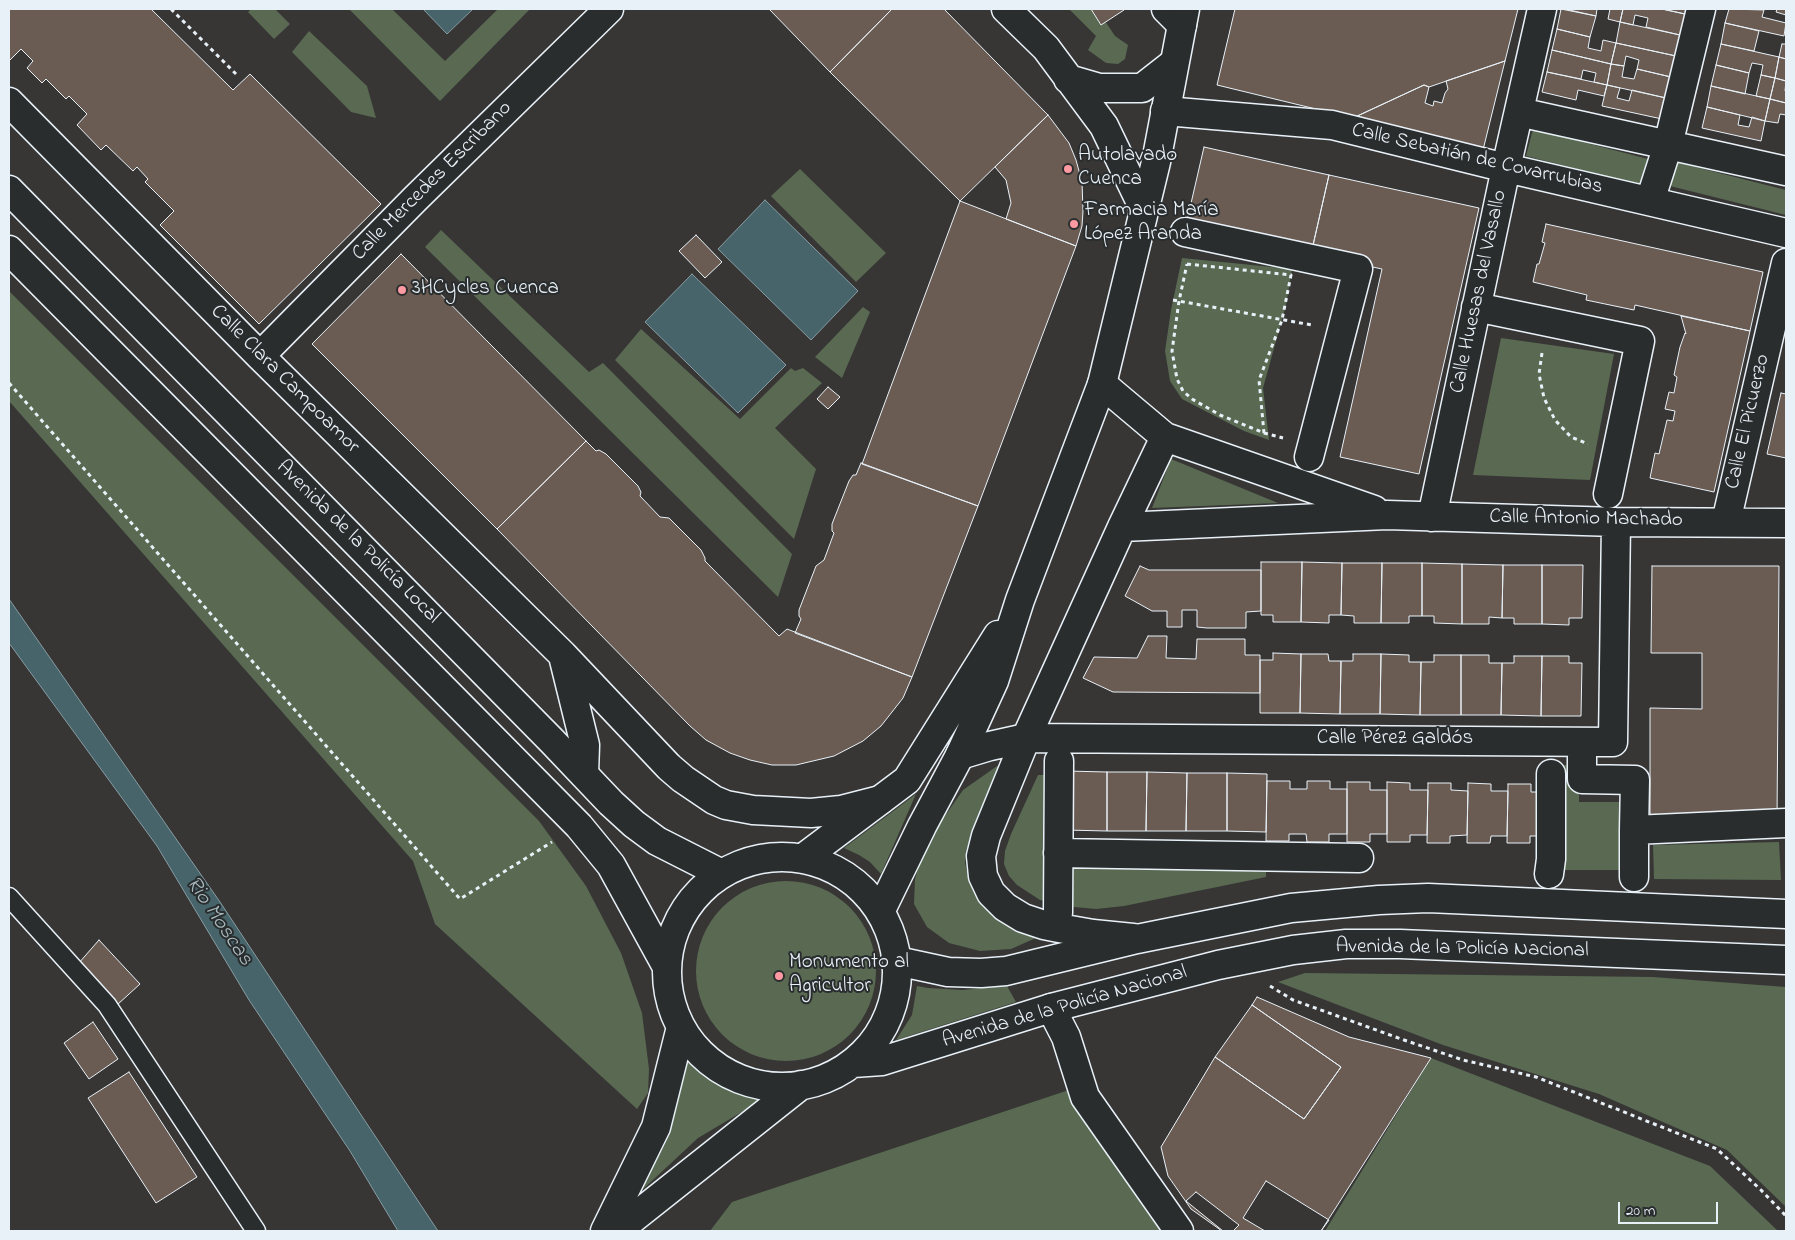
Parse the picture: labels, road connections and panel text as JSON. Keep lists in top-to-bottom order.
{
  "streets": {
    "street": [
      "Calle Sebatián de Covarrubias",
      "Calle Mercedes Escribano",
      "Calle Huesas del Vasallo",
      "Calle Clara Campoamor",
      "Calle El Picuerzo",
      "Calle Antonio Machado",
      "Avenida de la Policía Local",
      "Calle Pérez Galdós",
      "Avenida de la Policía Nacional"
    ]
  },
  "crossings": [
    ["Calle Sebatián de Covarrubias", "Calle Huesas del Vasallo"],
    ["Calle Mercedes Escribano", "Calle Clara Campoamor"],
    ["Calle Huesas del Vasallo", "Calle Antonio Machado"],
    ["Calle El Picuerzo", "Calle Antonio Machado"],
    ["Calle Antonio Machado", "Calle Pérez Galdós"]
  ],
  "water": ["Rio Moscas"],
  "places": [
    "Autolavado Cuenca",
    "Farmacia María López Aranda",
    "3HCycles Cuenca",
    "Monumento al Agricultor"
  ],
  "scale_bar": "20 m"
}
